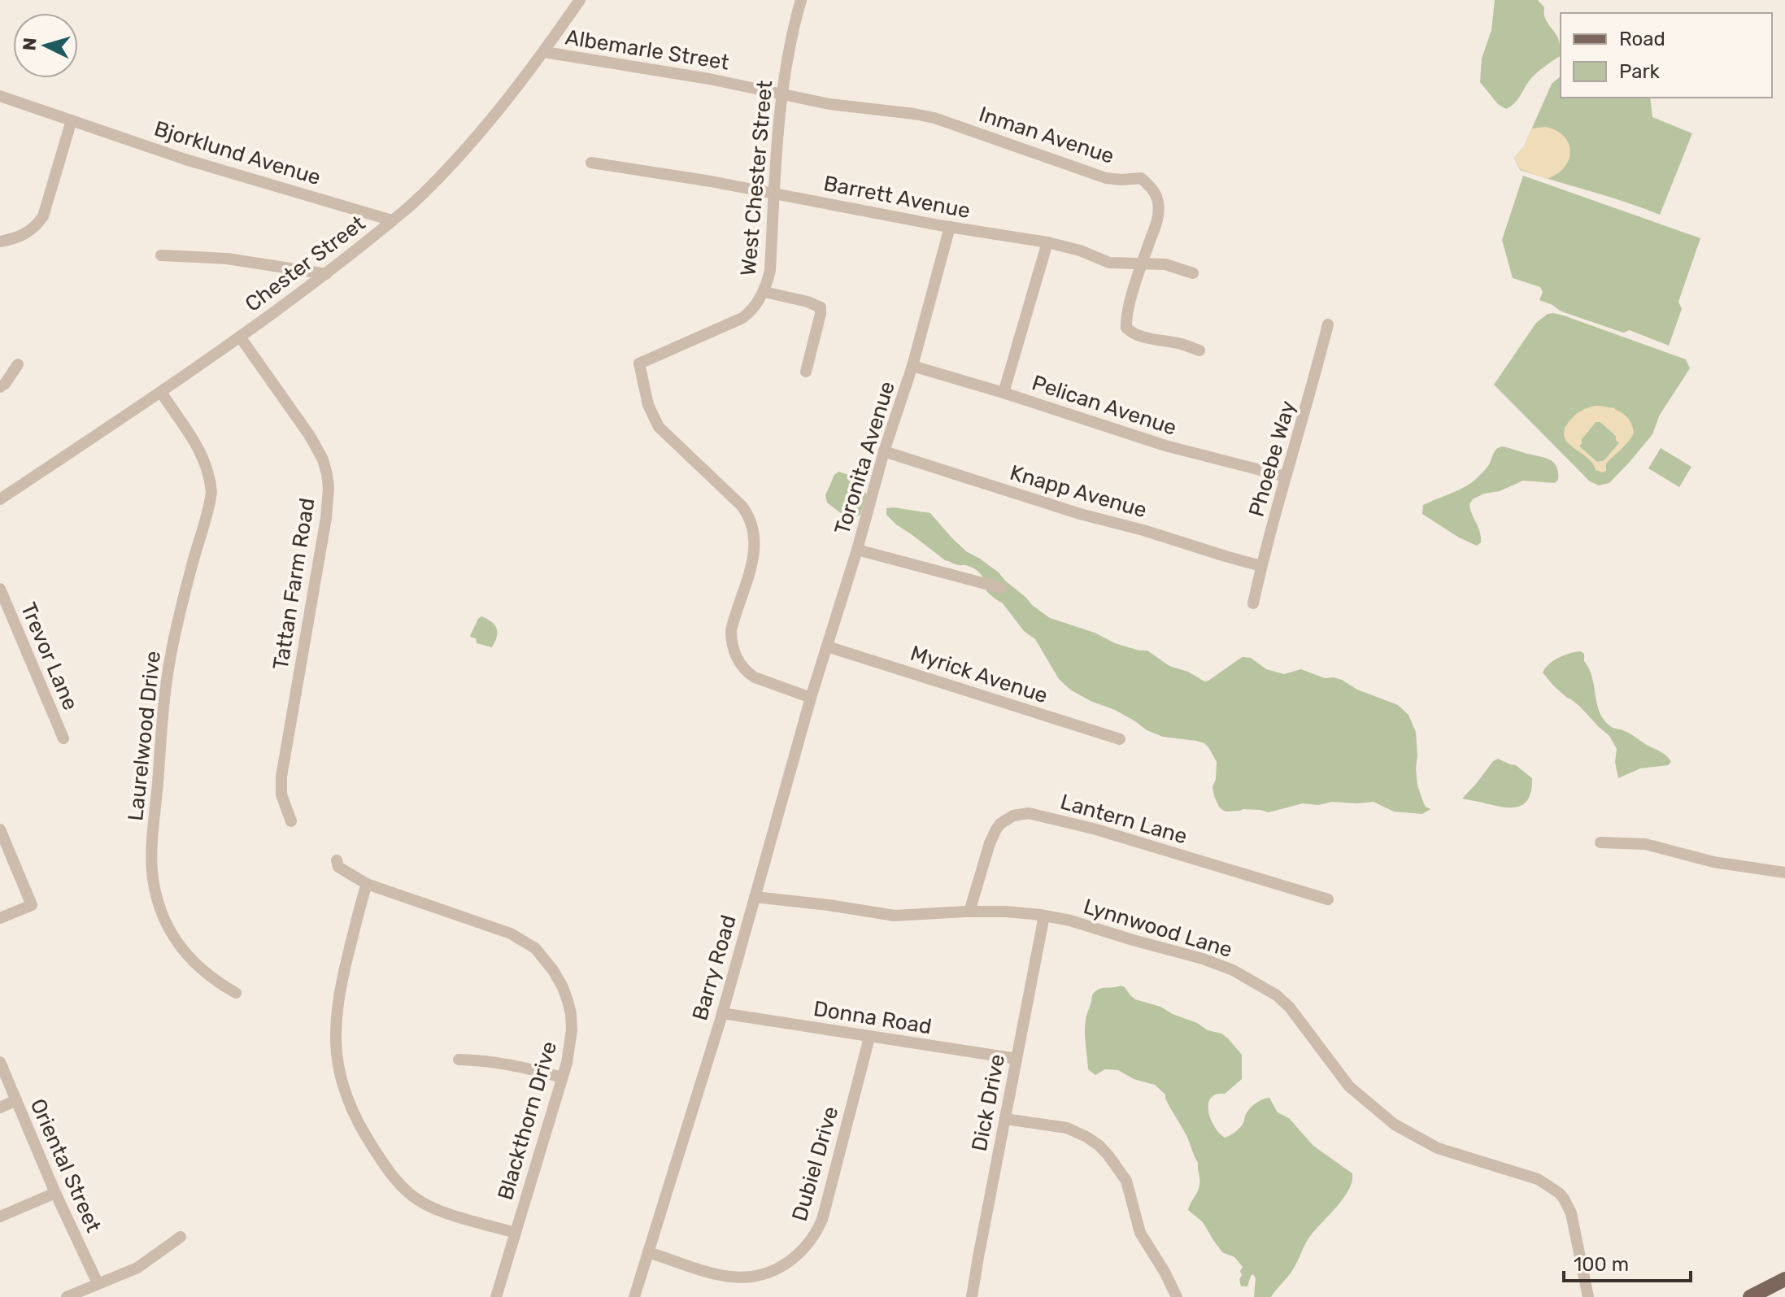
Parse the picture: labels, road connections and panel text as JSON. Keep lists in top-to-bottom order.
{
  "streets": {
    "street": [
      "Albemarle Street",
      "Inman Avenue",
      "Bjorklund Avenue",
      "West Chester Street",
      "Barrett Avenue",
      "Chester Street",
      "Pelican Avenue",
      "Toronita Avenue",
      "Phoebe Way",
      "Knapp Avenue",
      "Tattan Farm Road",
      "Trevor Lane",
      "Myrick Avenue",
      "Laurelwood Drive",
      "Lantern Lane",
      "Lynnwood Lane",
      "Barry Road",
      "Donna Road",
      "Dick Drive",
      "Blackthorn Drive",
      "Dubiel Drive",
      "Oriental Street"
    ]
  },
  "crossings": [
    ["Albemarle Street", "Inman Avenue"],
    ["Albemarle Street", "West Chester Street"],
    ["Albemarle Street", "Chester Street"],
    ["Inman Avenue", "West Chester Street"],
    ["Inman Avenue", "Barrett Avenue"],
    ["Bjorklund Avenue", "Chester Street"],
    ["West Chester Street", "Barrett Avenue"],
    ["West Chester Street", "Toronita Avenue"],
    ["West Chester Street", "Barry Road"],
    ["Barrett Avenue", "Toronita Avenue"],
    ["Chester Street", "Tattan Farm Road"],
    ["Chester Street", "Laurelwood Drive"],
    ["Pelican Avenue", "Toronita Avenue"],
    ["Pelican Avenue", "Phoebe Way"],
    ["Toronita Avenue", "Knapp Avenue"],
    ["Toronita Avenue", "Myrick Avenue"],
    ["Toronita Avenue", "Barry Road"],
    ["Phoebe Way", "Knapp Avenue"],
    ["Lantern Lane", "Lynnwood Lane"],
    ["Lynnwood Lane", "Barry Road"],
    ["Lynnwood Lane", "Dick Drive"],
    ["Barry Road", "Donna Road"],
    ["Barry Road", "Dubiel Drive"],
    ["Donna Road", "Dick Drive"],
    ["Donna Road", "Dubiel Drive"]
  ],
  "legend": ["Road", "Park"],
  "scale_bar": "100 m",
  "north": "left"
}
